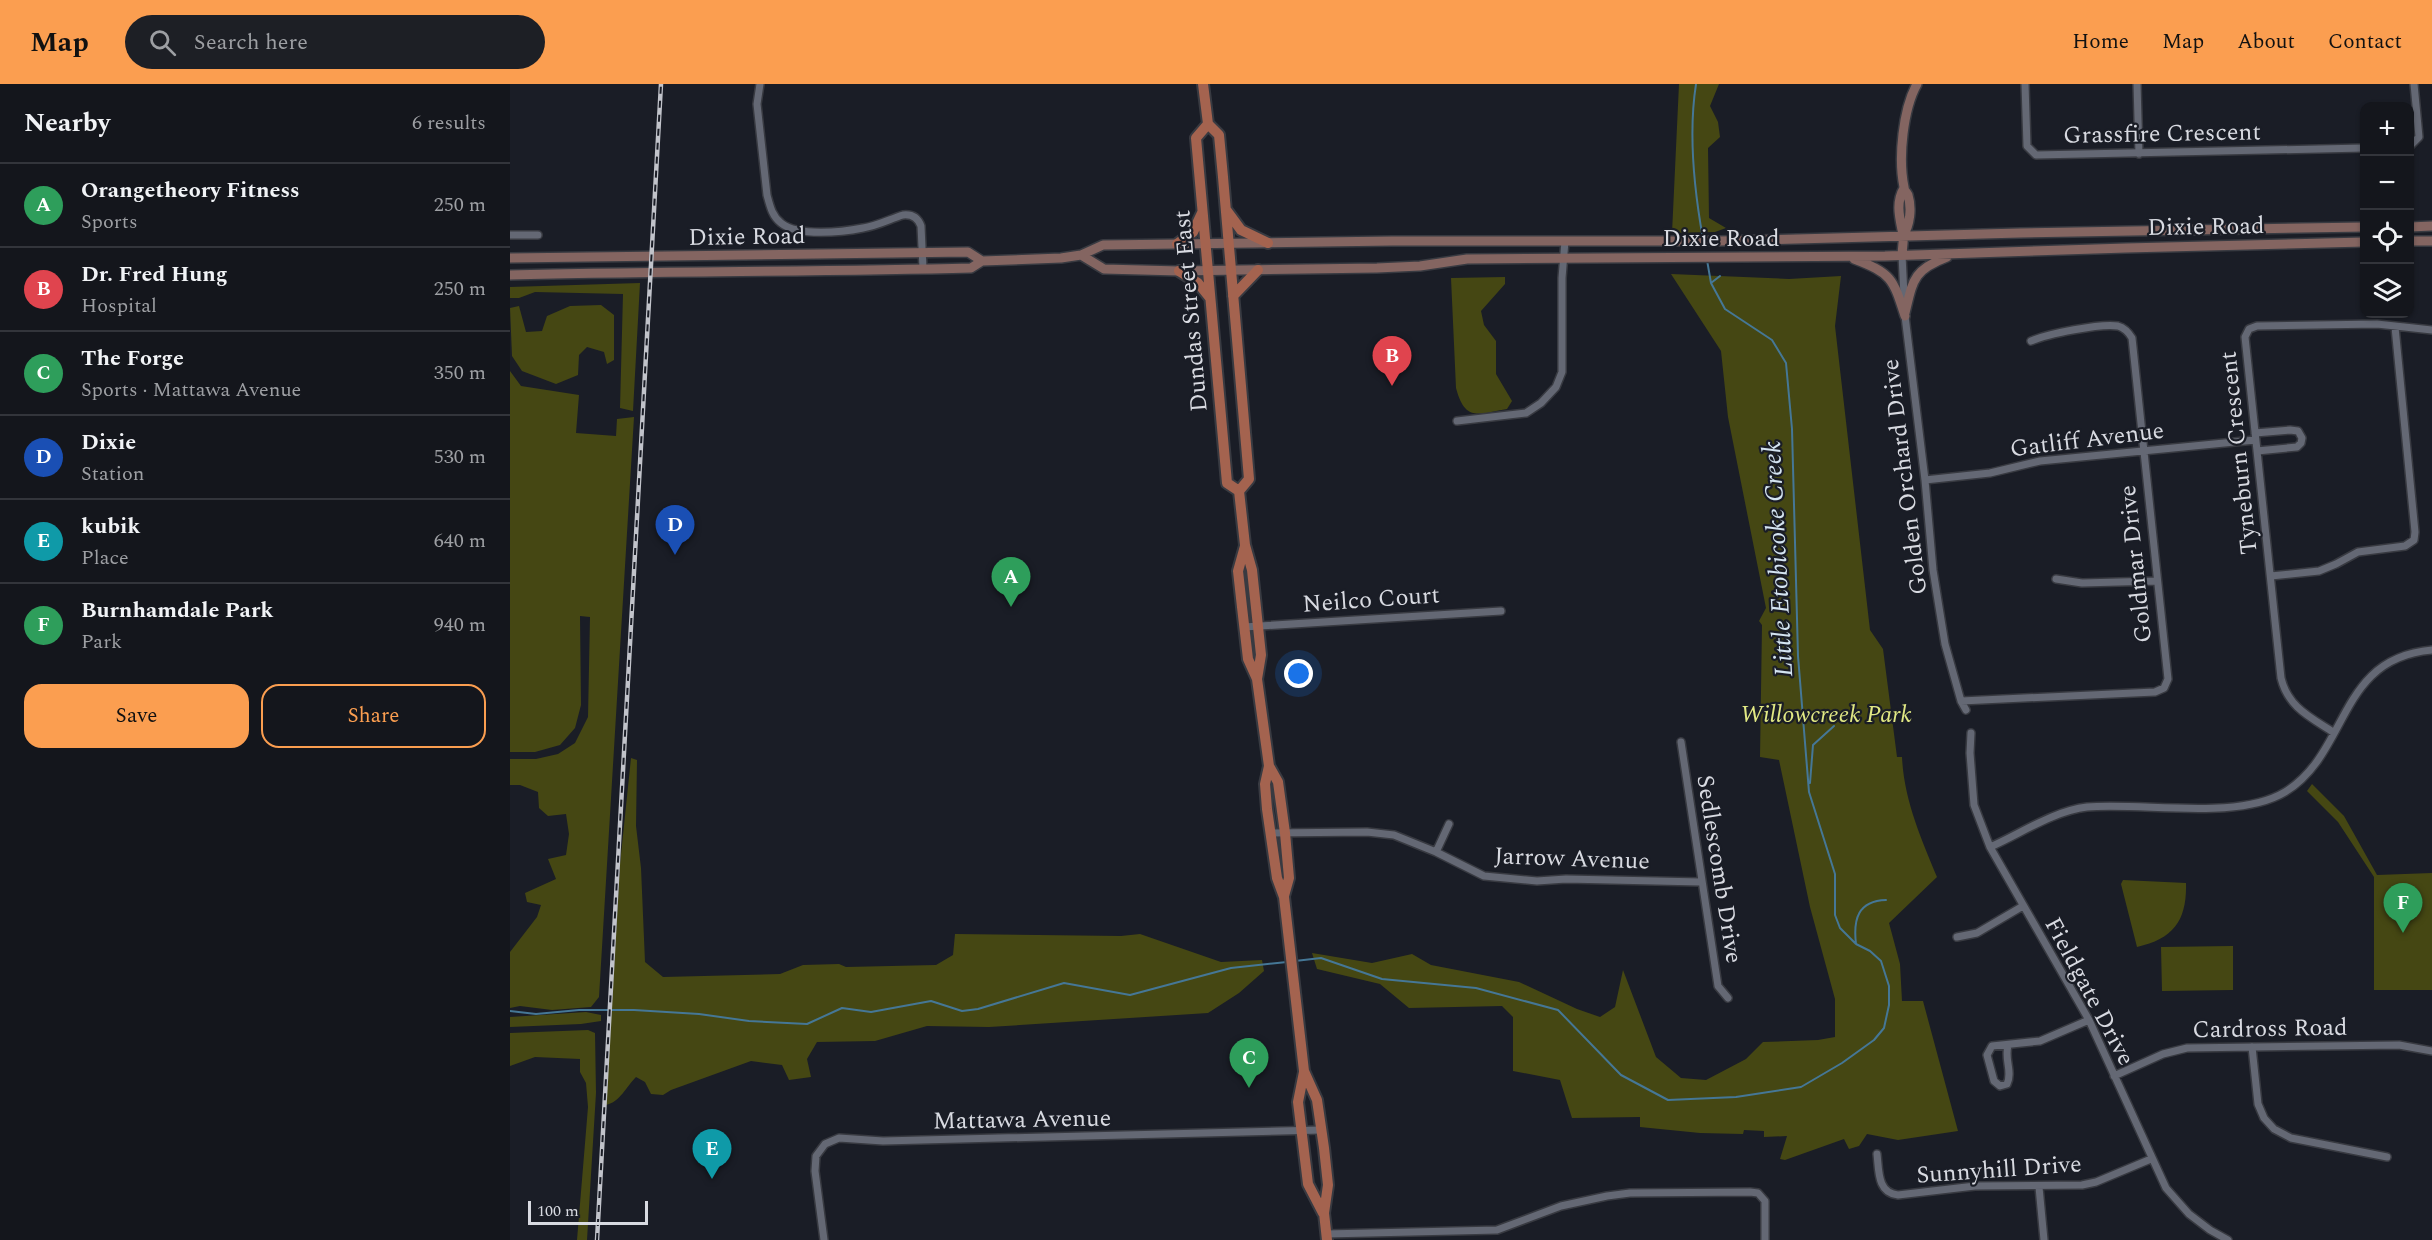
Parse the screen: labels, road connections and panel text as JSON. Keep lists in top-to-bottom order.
{
  "streets": {
    "main road": ["Dixie Road", "Dundas Street East", "Golden Orchard Drive"],
    "street": [
      "Grassfire Crescent",
      "Gatliff Avenue",
      "Tyneburn Crescent",
      "Goldmar Drive",
      "Neilco Court",
      "Jarrow Avenue",
      "Sedlescomb Drive",
      "Fieldgate Drive",
      "Cardross Road",
      "Mattawa Avenue",
      "Sunnyhill Drive"
    ]
  },
  "crossings": [
    ["Dixie Road", "Dundas Street East"],
    ["Dixie Road", "Golden Orchard Drive"],
    ["Dundas Street East", "Neilco Court"],
    ["Dundas Street East", "Jarrow Avenue"],
    ["Dundas Street East", "Mattawa Avenue"],
    ["Gatliff Avenue", "Tyneburn Crescent"],
    ["Gatliff Avenue", "Golden Orchard Drive"],
    ["Gatliff Avenue", "Goldmar Drive"],
    ["Golden Orchard Drive", "Goldmar Drive"],
    ["Jarrow Avenue", "Sedlescomb Drive"],
    ["Fieldgate Drive", "Cardross Road"],
    ["Fieldgate Drive", "Sunnyhill Drive"]
  ],
  "water": ["Little Etobicoke Creek"],
  "parks": ["Willowcreek Park"],
  "scale_bar": "100 m",
  "page": {
    "header": "Map",
    "search": "Search here",
    "nav": [
      "Home",
      "Map",
      "About",
      "Contact"
    ],
    "heading": ["Nearby", "6 results"],
    "map_buttons": ["+", "−"],
    "list": [
      {
        "mark": "A",
        "name": "Orangetheory Fitness",
        "note": "Sports",
        "value": "250 m"
      },
      {
        "mark": "B",
        "name": "Dr. Fred Hung",
        "note": "Hospital",
        "value": "250 m"
      },
      {
        "mark": "C",
        "name": "The Forge",
        "note": "Sports · Mattawa Avenue",
        "value": "350 m"
      },
      {
        "mark": "D",
        "name": "Dixie",
        "note": "Station",
        "value": "530 m"
      },
      {
        "mark": "E",
        "name": "kubik",
        "note": "Place",
        "value": "640 m"
      },
      {
        "mark": "F",
        "name": "Burnhamdale Park",
        "note": "Park",
        "value": "940 m"
      }
    ],
    "pins": [
      "B",
      "D",
      "A",
      "F",
      "C",
      "E"
    ],
    "buttons": ["Save", "Share"],
    "scale": "100 m"
  }
}
